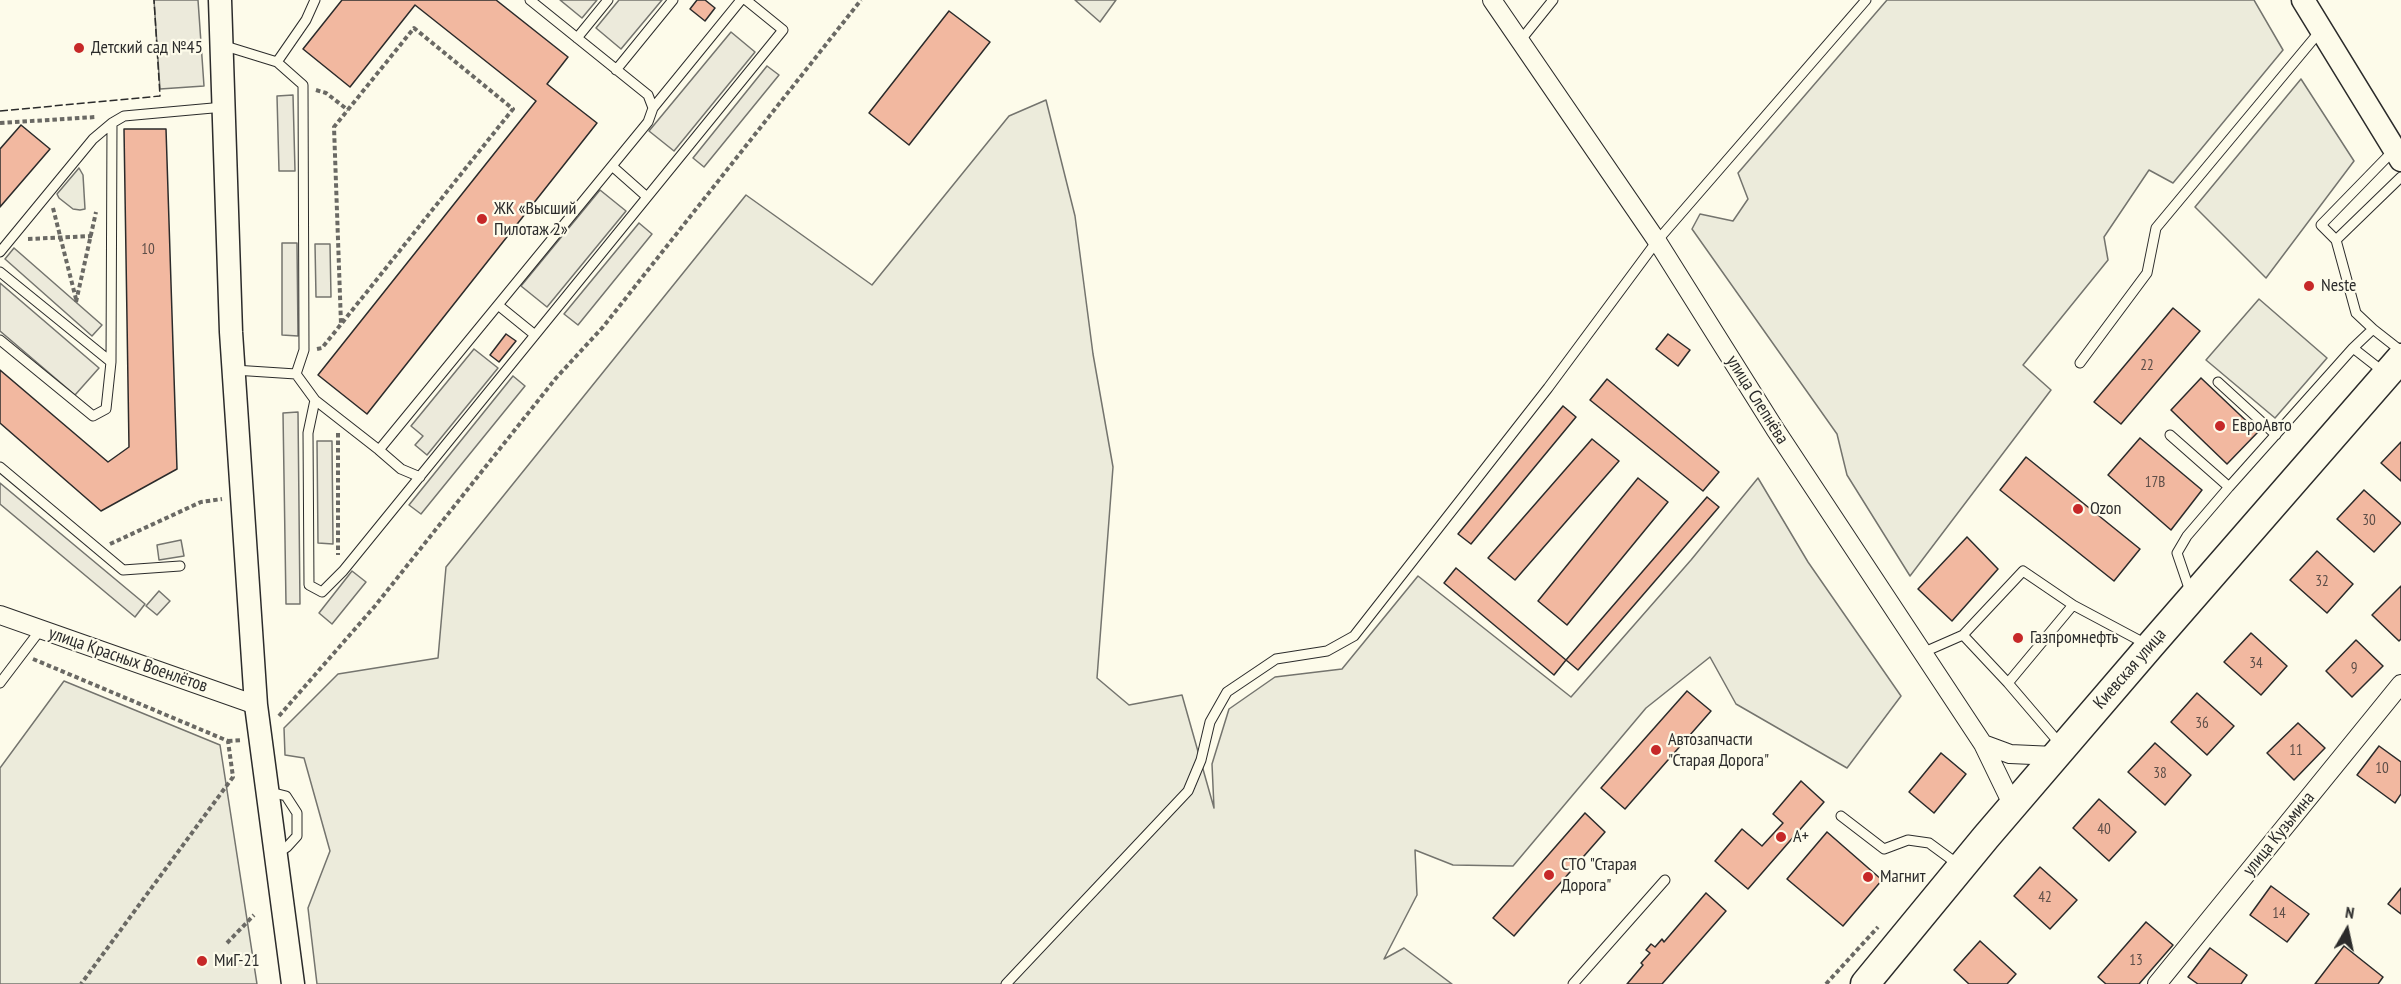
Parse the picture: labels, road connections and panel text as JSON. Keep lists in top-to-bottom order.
{
  "streets": {
    "main road": ["Киевская улица"],
    "street": ["улица Слепнёва", "улица Красных Военлётов", "улица Кузьмина"]
  },
  "crossings": [
    ["улица Слепнёва", "Киевская улица"]
  ],
  "places": [
    "Детский сад №45",
    "ЖК «Высший Пилотаж 2»",
    "Neste",
    "ЕвроАвто",
    "Ozon",
    "Газпромнефть",
    "Автозапчасти \"Старая Дорога\"",
    "А+",
    "СТО \"Старая Дорога\"",
    "Магнит",
    "МиГ-21"
  ],
  "house_numbers": [
    "10",
    "22",
    "17В",
    "30",
    "32",
    "34",
    "9",
    "36",
    "11",
    "10",
    "38",
    "40",
    "42",
    "14",
    "13"
  ],
  "north": "top"
}
